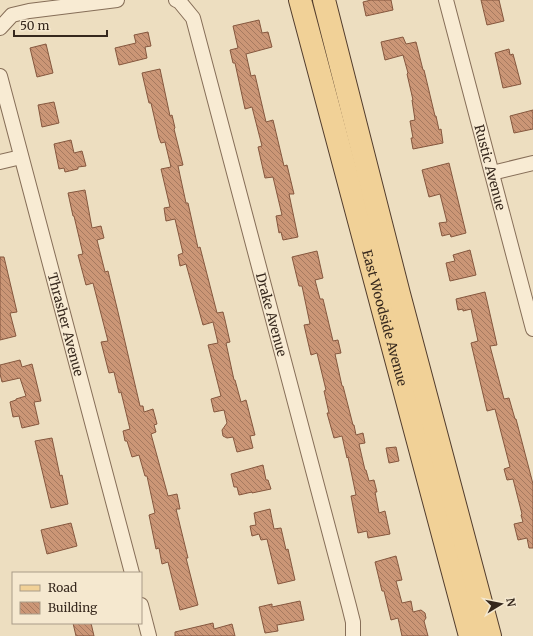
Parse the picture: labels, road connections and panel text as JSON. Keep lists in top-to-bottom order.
{
  "streets": {
    "main road": ["East Woodside Avenue"],
    "street": ["Rustic Avenue", "Drake Avenue", "Thrasher Avenue"]
  },
  "legend": ["Road", "Building"],
  "scale_bar": "50 m",
  "north": "right"
}
